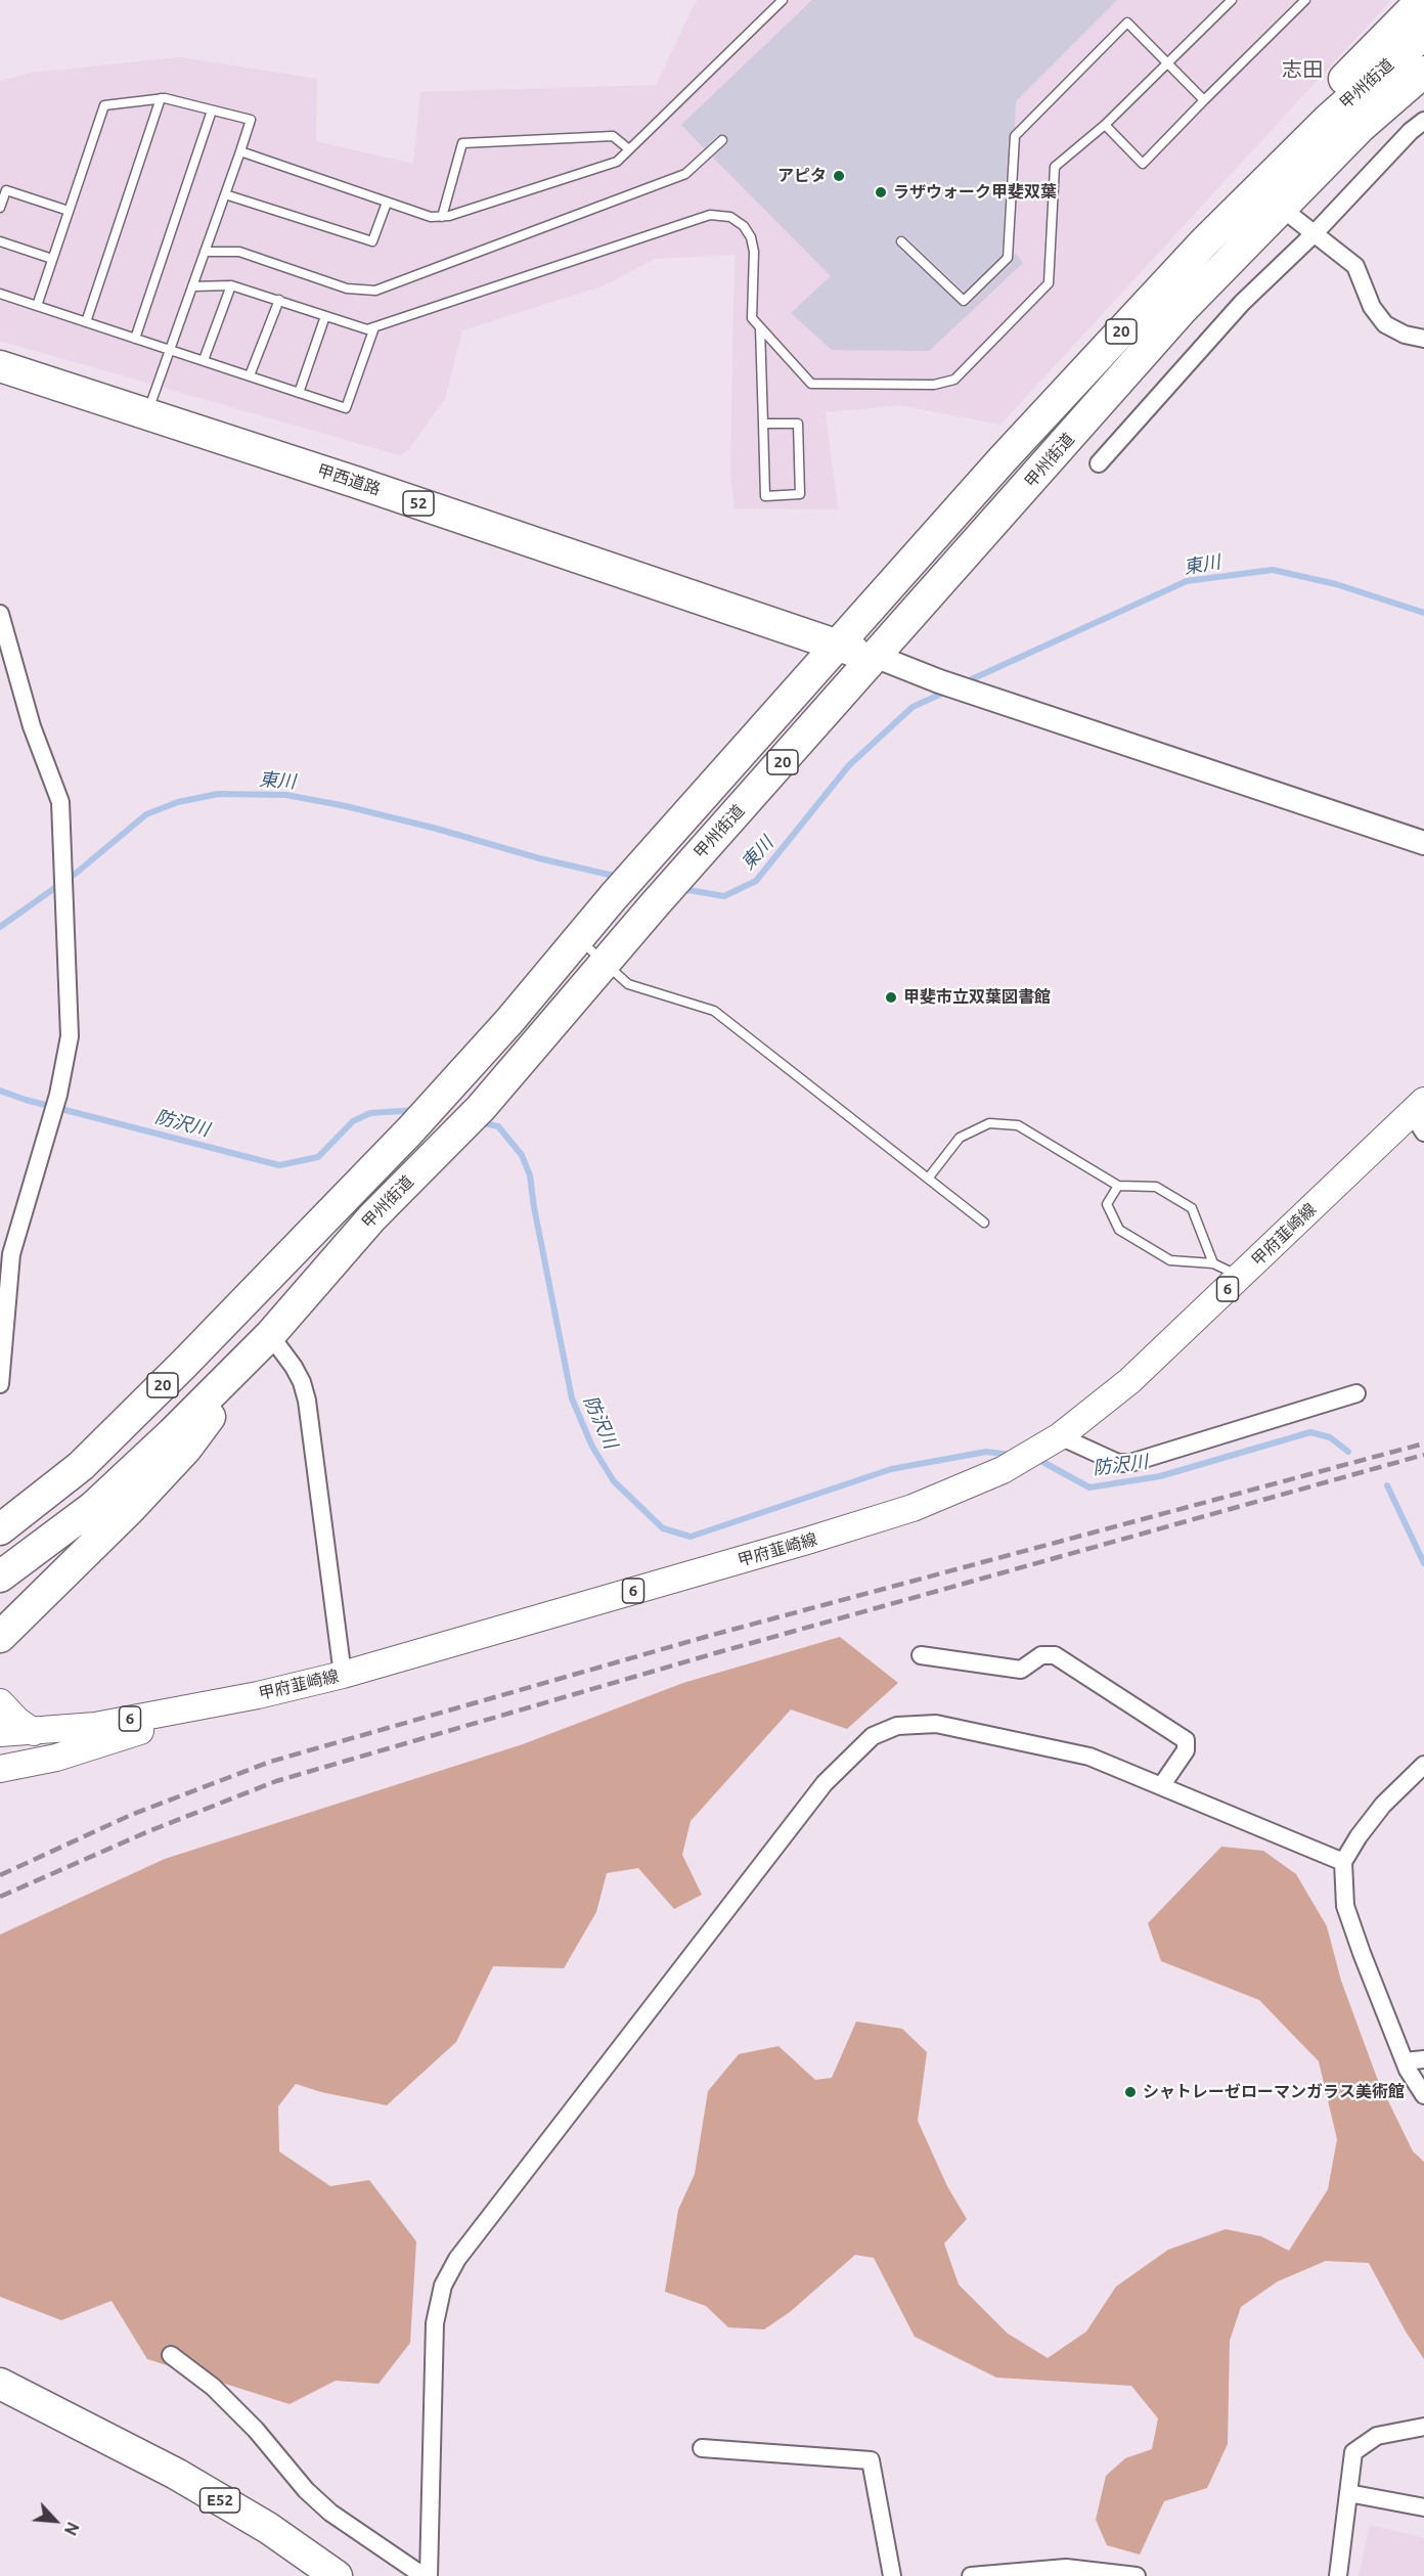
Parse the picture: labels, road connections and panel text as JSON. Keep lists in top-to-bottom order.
{
  "streets": {
    "highway": [
      "甲州街道",
      "20",
      "甲西道路",
      "52",
      "E52"
    ],
    "main road": ["甲府韮崎線", "6"]
  },
  "crossings": [
    ["甲州街道", "20"],
    ["甲州街道", "甲西道路"],
    ["甲州街道", "52"],
    ["甲西道路", "52"]
  ],
  "districts": ["志田"],
  "water": ["東川", "防沢川"],
  "places": [
    "アピタ",
    "ラザウォーク甲斐双葉",
    "甲斐市立双葉図書館",
    "シャトレーゼローマンガラス美術館"
  ],
  "north": "bottom right"
}
